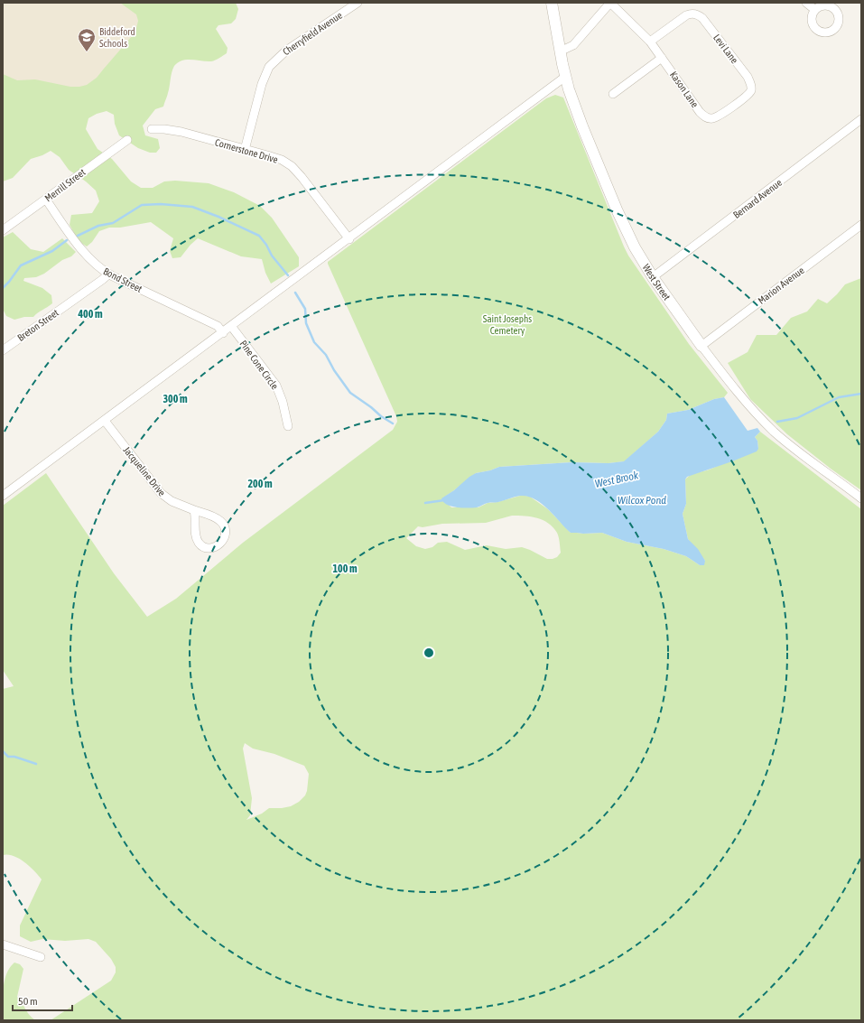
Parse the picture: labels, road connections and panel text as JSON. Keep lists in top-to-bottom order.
{
  "streets": {
    "street": [
      "Cherryfield Avenue",
      "Levi Lane",
      "Kason Lane",
      "Cornerstone Drive",
      "Merrill Street",
      "Bernard Avenue",
      "Bond Street",
      "West Street",
      "Marion Avenue",
      "Breton Street",
      "Pine Cone Circle",
      "Jacqueline Drive"
    ]
  },
  "crossings": [
    ["Cherryfield Avenue", "Cornerstone Drive"],
    ["Levi Lane", "Kason Lane"],
    ["Merrill Street", "Bond Street"],
    ["Bernard Avenue", "West Street"],
    ["Bond Street", "Breton Street"],
    ["West Street", "Marion Avenue"]
  ],
  "water": ["West Brook", "Wilcox Pond"],
  "parks": ["Saint Josephs Cemetery"],
  "places": {
    "school or university": ["Biddeford Schools"]
  },
  "scale_bar": "50 m",
  "rings": [
    "400 m",
    "300 m",
    "200 m",
    "100 m"
  ]
}
